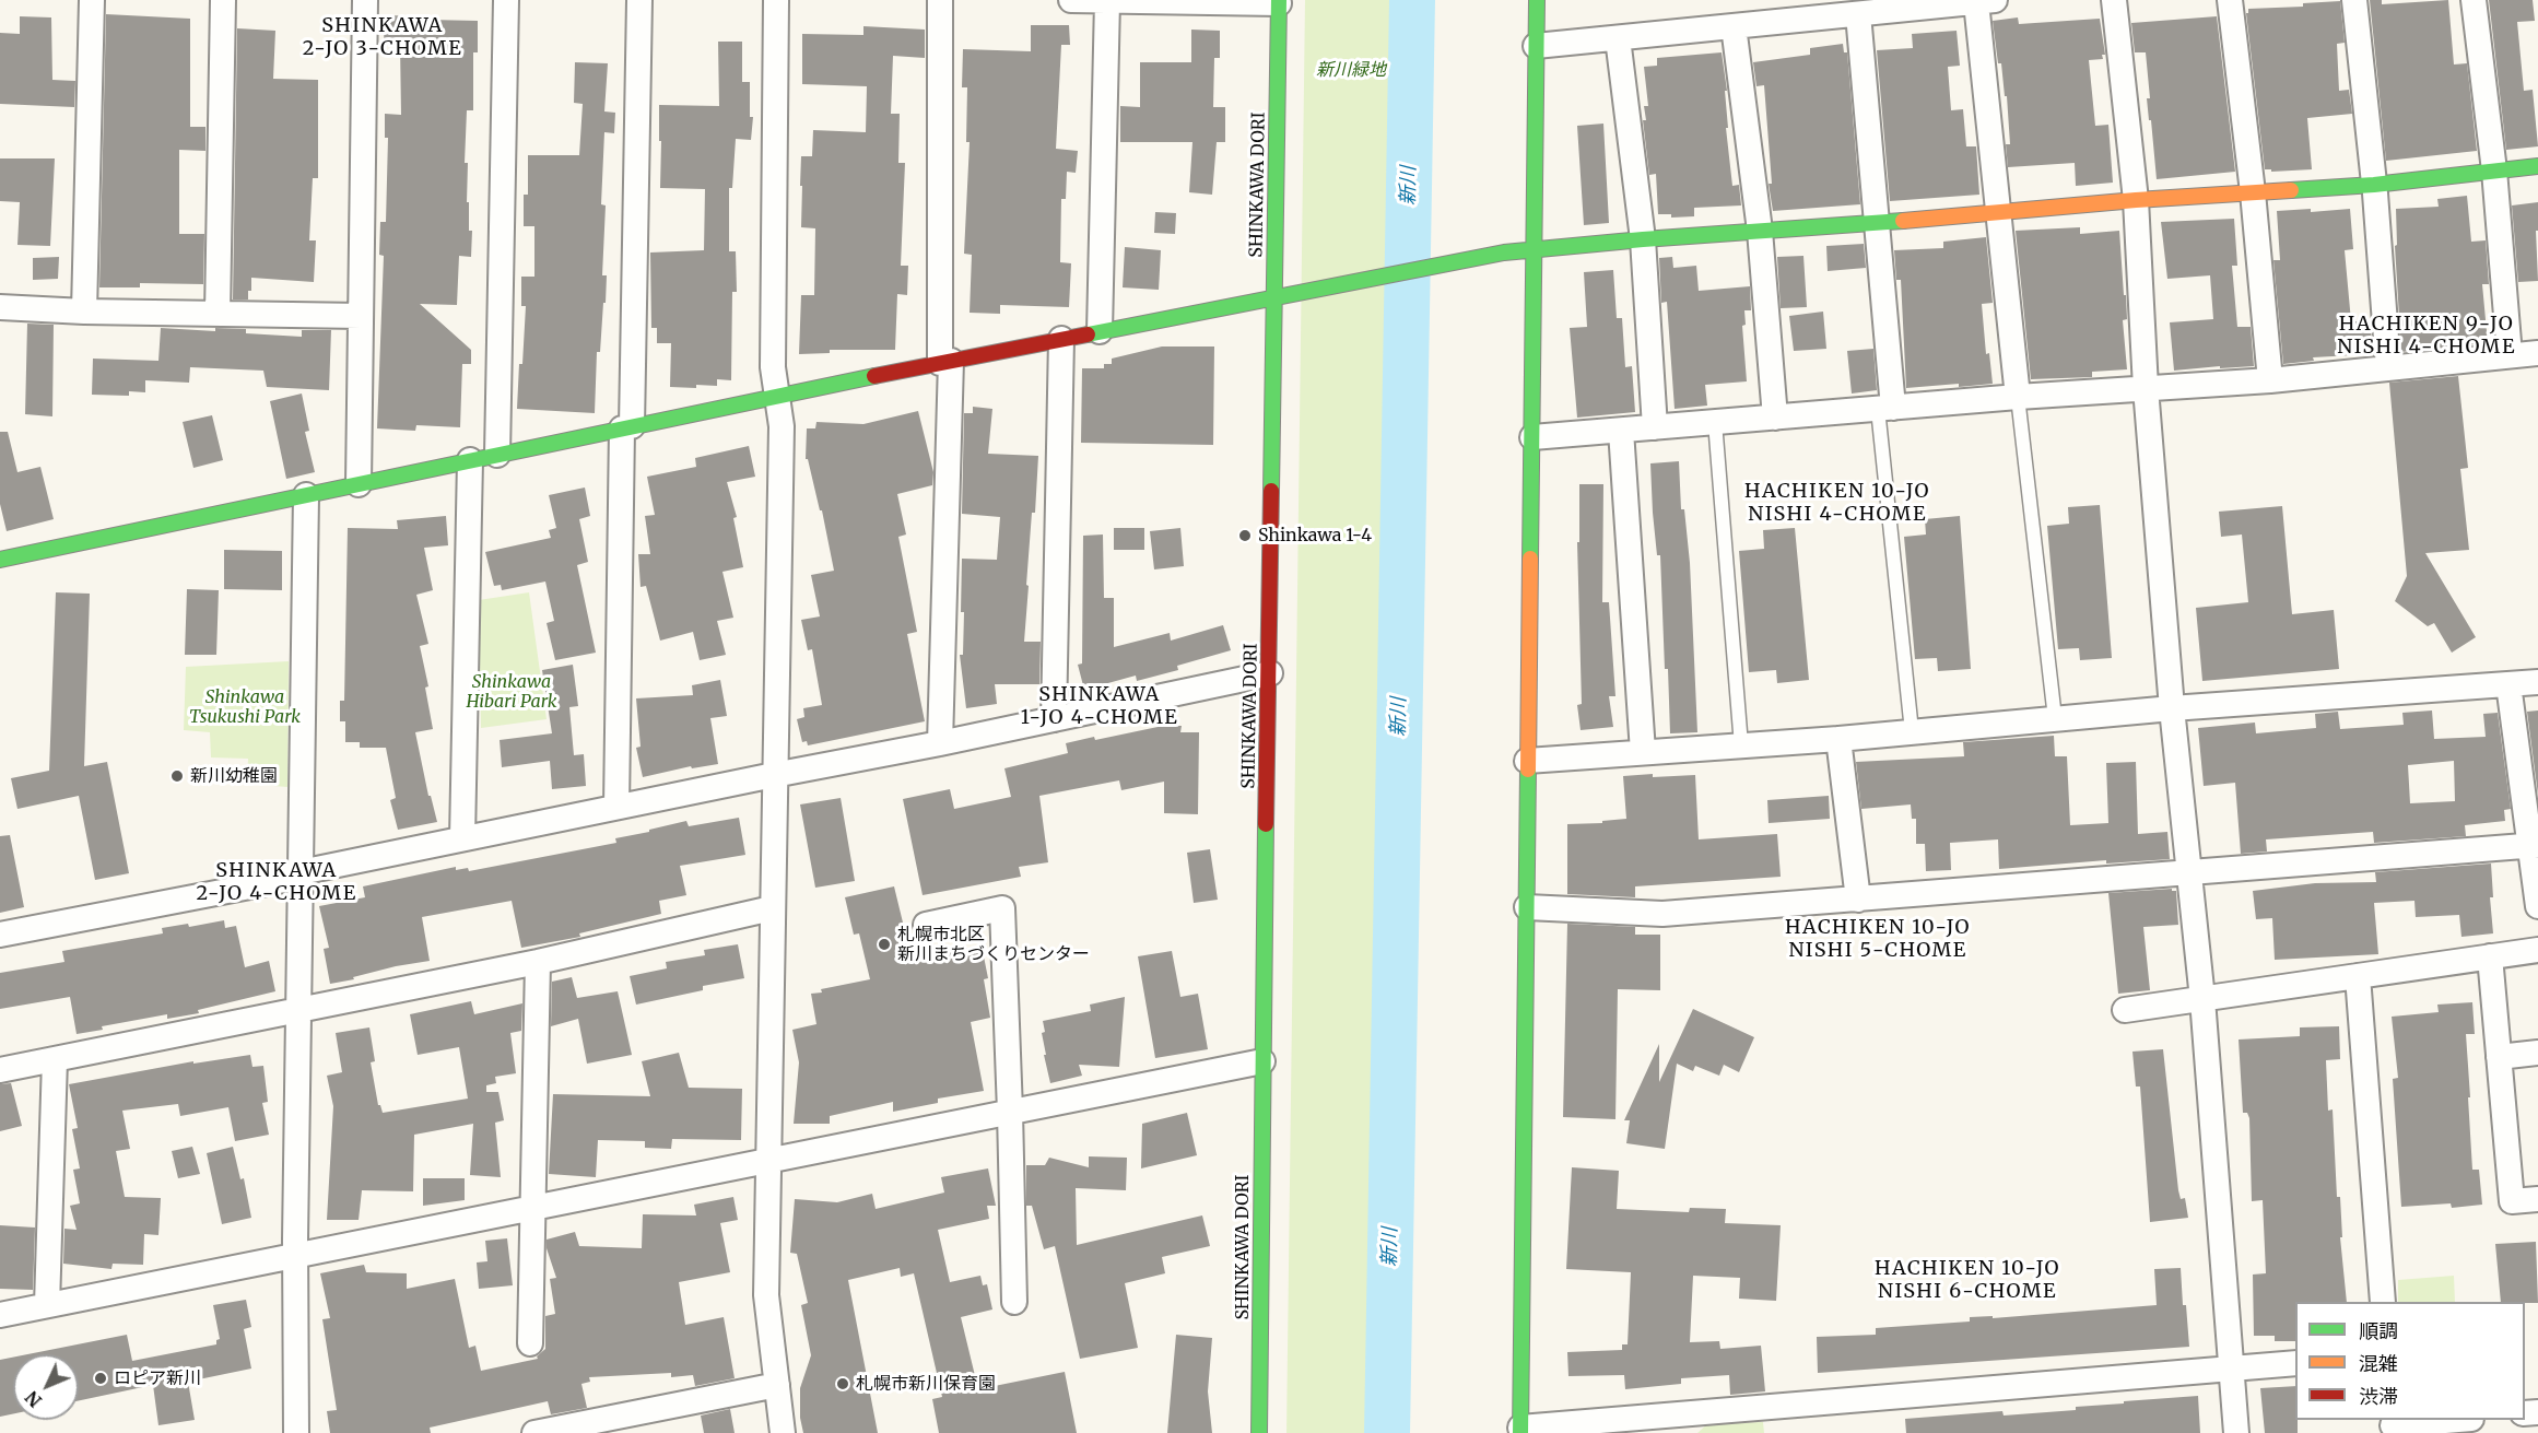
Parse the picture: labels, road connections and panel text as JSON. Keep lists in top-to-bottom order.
{
  "streets": {
    "street": ["SHINKAWA DORI"]
  },
  "districts": [
    "SHINKAWA 2-JO 3-CHOME",
    "HACHIKEN 9-JO NISHI 4-CHOME",
    "HACHIKEN 10-JO NISHI 4-CHOME",
    "SHINKAWA 1-JO 4-CHOME",
    "SHINKAWA 2-JO 4-CHOME",
    "HACHIKEN 10-JO NISHI 5-CHOME",
    "HACHIKEN 10-JO NISHI 6-CHOME"
  ],
  "water": ["新川"],
  "parks": ["新川緑地", "Shinkawa Hibari Park", "Shinkawa Tsukushi Park"],
  "places": [
    "Shinkawa 1-4",
    "新川幼稚園",
    "札幌市北区 新川まちづくりセンター",
    "ロピア新川",
    "札幌市新川保育園"
  ],
  "legend": ["順調", "混雑", "渋滞"],
  "north": "bottom left"
}
